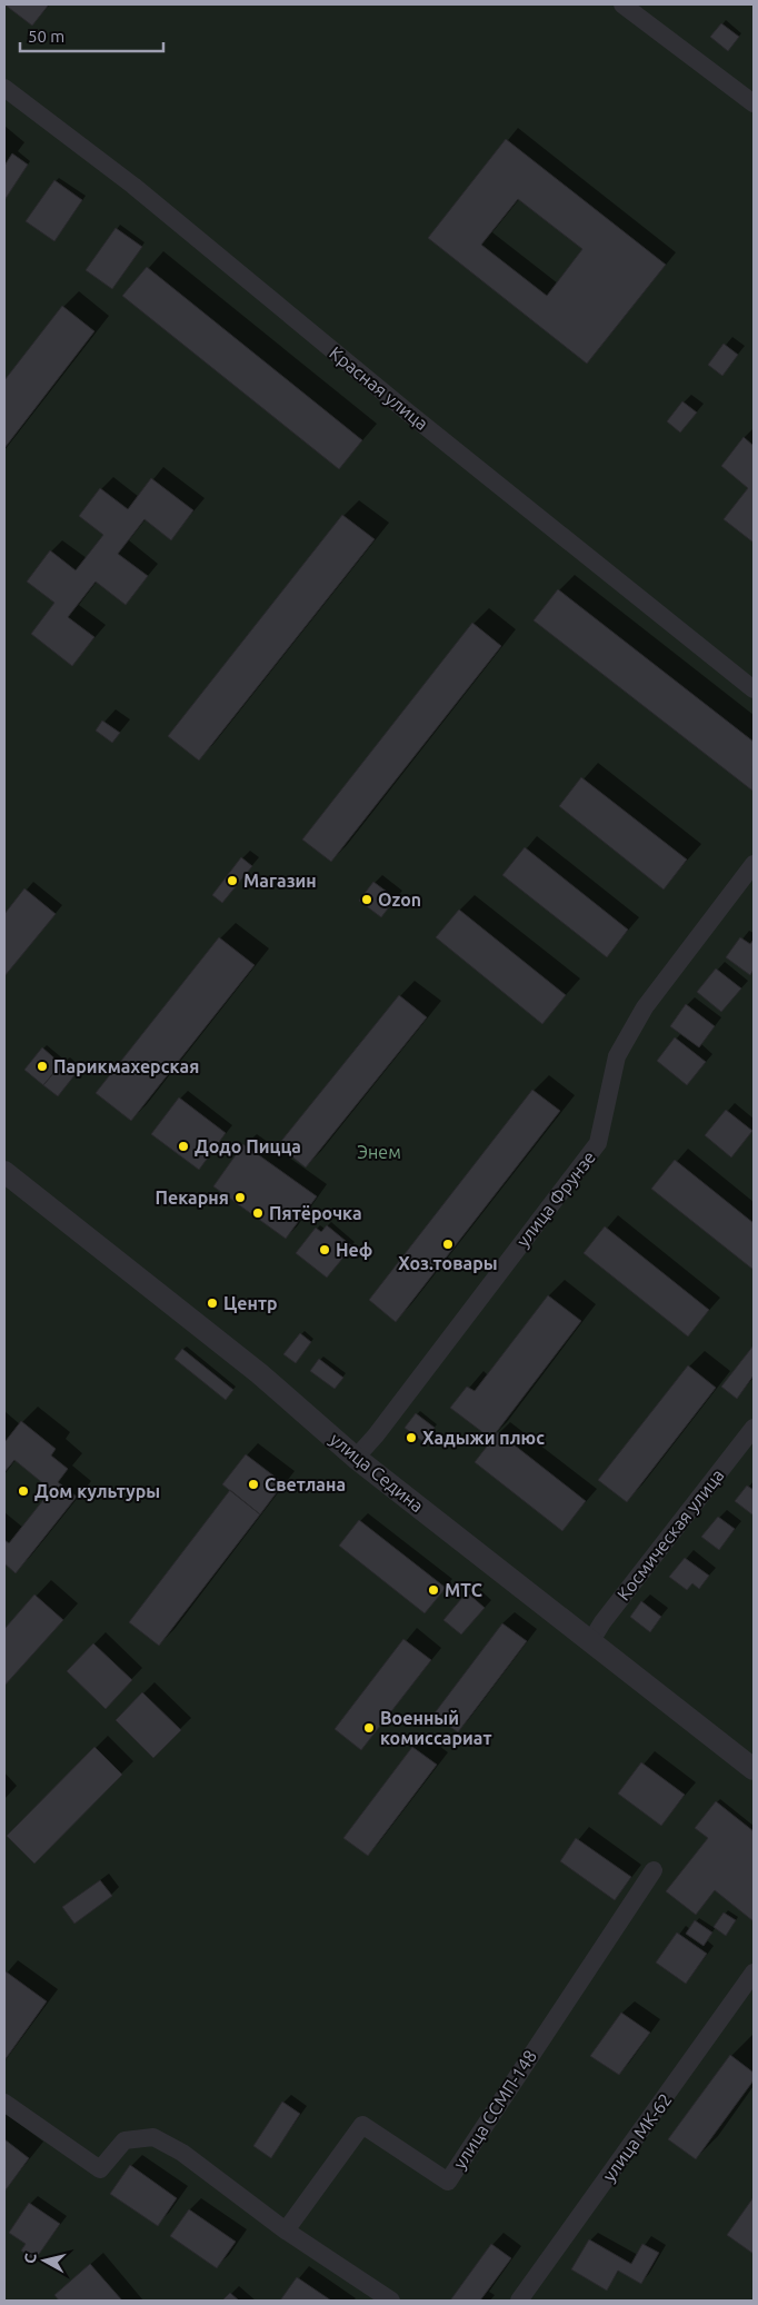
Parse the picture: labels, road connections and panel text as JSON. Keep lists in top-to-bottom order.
{
  "streets": {
    "street": [
      "Красная улица",
      "улица Фрунзе",
      "улица Седина",
      "Космическая улица",
      "улица ССМП-148",
      "улица МК-62"
    ]
  },
  "crossings": [
    ["улица Фрунзе", "улица Седина"],
    ["улица Седина", "Космическая улица"]
  ],
  "parks": ["Энем"],
  "places": [
    "Магазин",
    "Ozon",
    "Парикмахерская",
    "Додо Пицца",
    "Пекарня",
    "Пятёрочка",
    "Хоз.товары",
    "Неф",
    "Центр",
    "Хадыжи плюс",
    "Светлана",
    "Дом культуры",
    "МТС",
    "Военный комиссариат"
  ],
  "scale_bar": "50 m",
  "north": "left"
}
